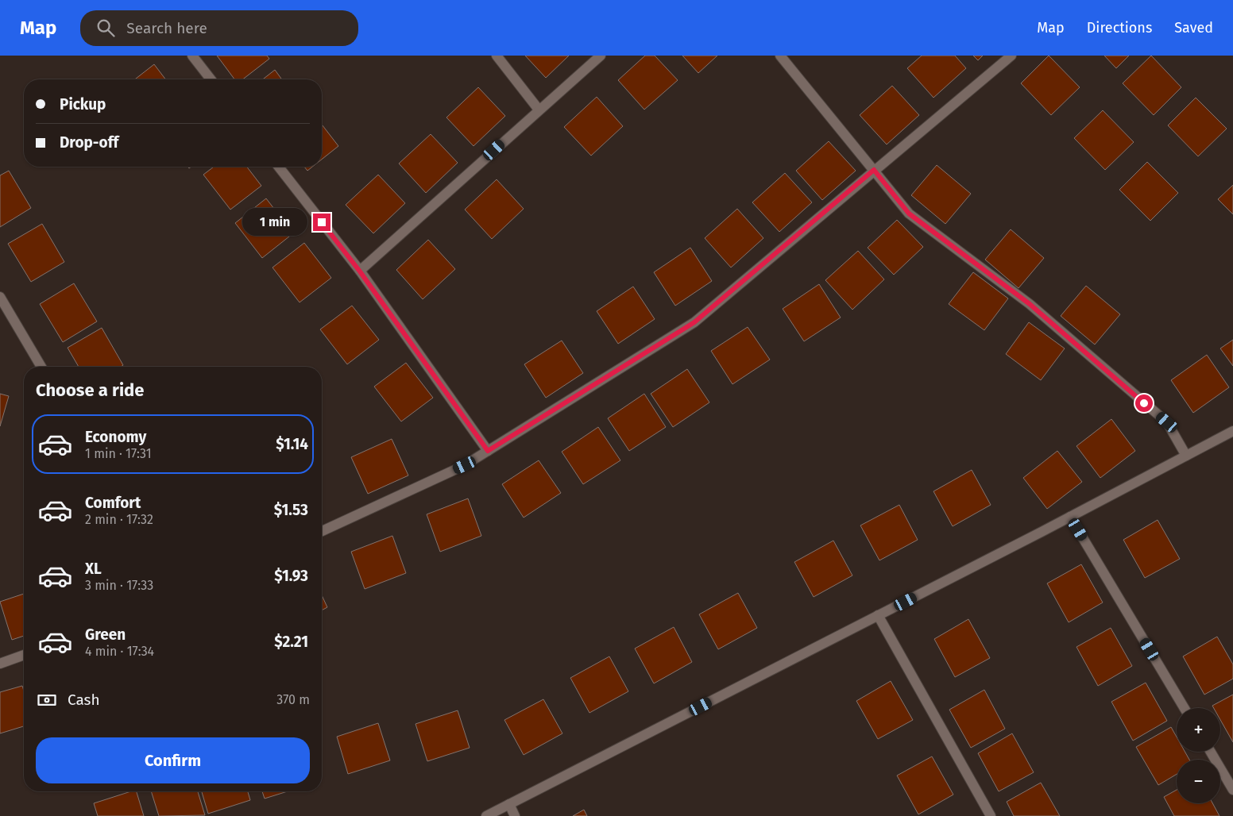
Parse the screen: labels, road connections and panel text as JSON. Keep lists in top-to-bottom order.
{
  "page": {
    "header": "Map",
    "search": "Search here",
    "nav": ["Map", "Directions", "Saved"],
    "banner": ["Pickup", "Drop-off"],
    "bubble": "1 min",
    "heading": "Choose a ride",
    "list": [
      {
        "name": "Economy",
        "note": "1 min · 17:31",
        "value": "$1.14"
      },
      {
        "name": "Comfort",
        "note": "2 min · 17:32",
        "value": "$1.53"
      },
      {
        "name": "XL",
        "note": "3 min · 17:33",
        "value": "$1.93"
      },
      {
        "name": "Green",
        "note": "4 min · 17:34",
        "value": "$2.21"
      }
    ],
    "pay": ["Cash", "370 m"],
    "map_buttons": ["+", "−"],
    "buttons": "Confirm"
  }
}
